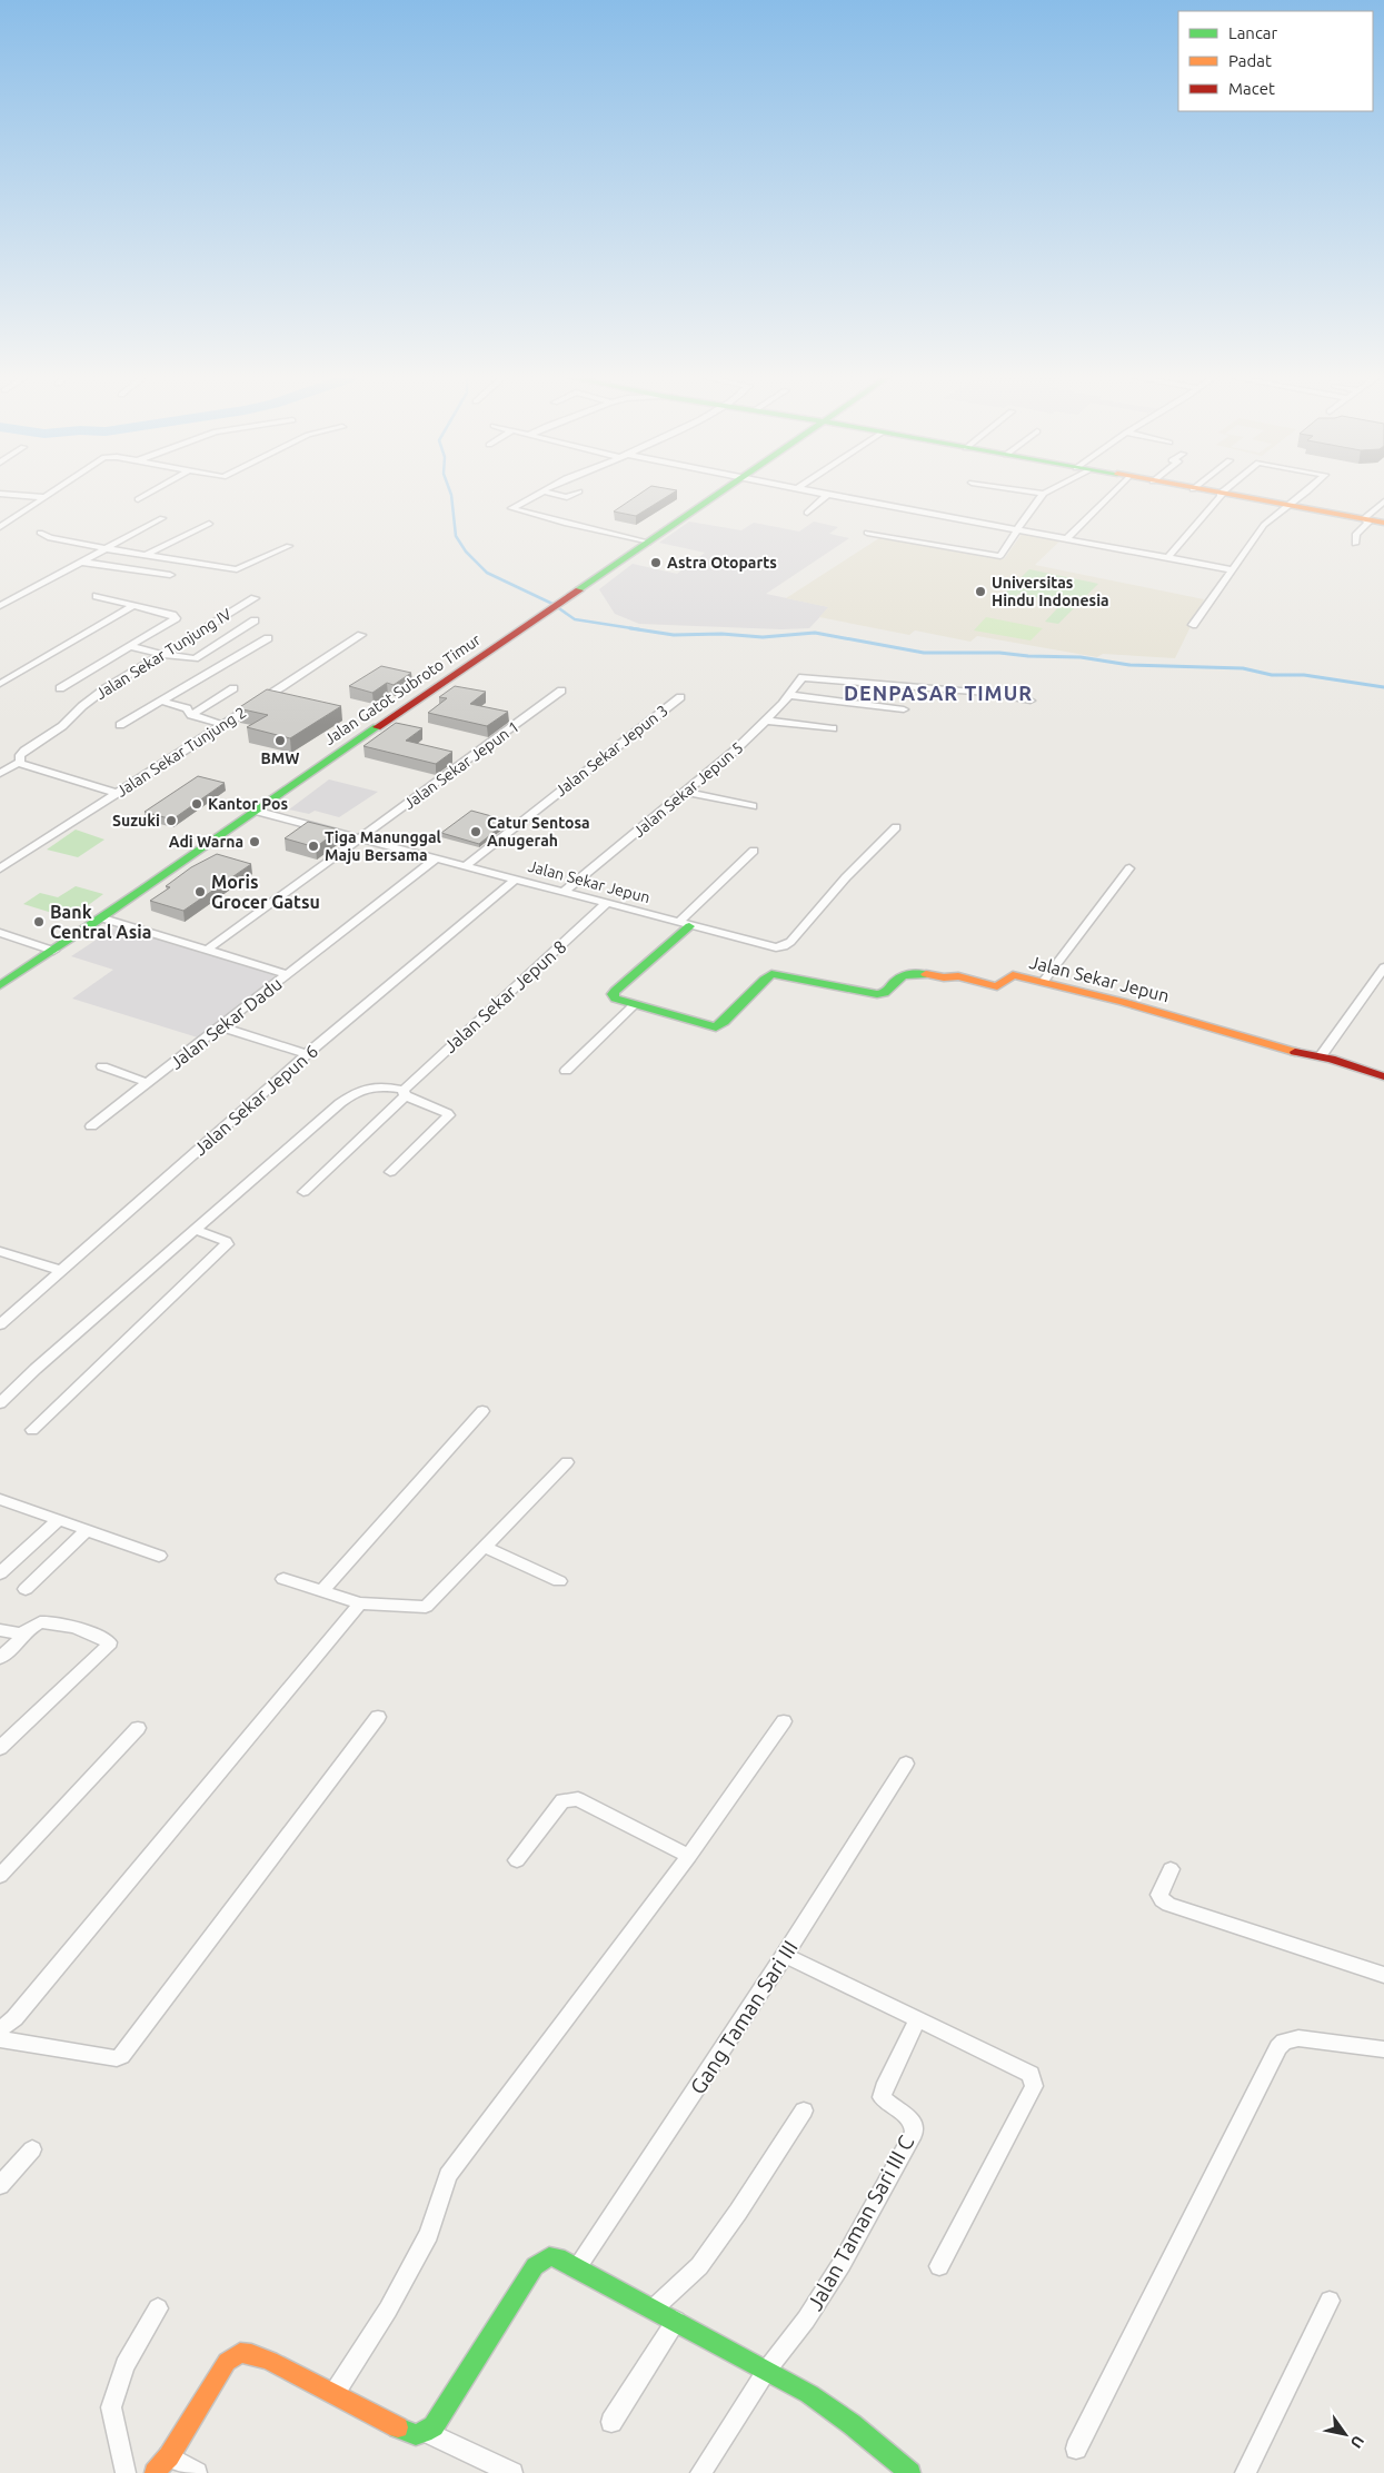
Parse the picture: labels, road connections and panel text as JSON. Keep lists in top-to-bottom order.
{
  "streets": {
    "main road": ["Jalan Gatot Subroto Timur", "Jalan Sekar Jepun"],
    "street": [
      "Jalan Sekar Tunjung IV",
      "Jalan Sekar Jepun 3",
      "Jalan Sekar Tunjung 2",
      "Jalan Sekar Jepun 1",
      "Jalan Sekar Jepun 5",
      "Jalan Sekar Jepun 8",
      "Jalan Sekar Dadu",
      "Jalan Sekar Jepun 6",
      "Gang Taman Sari III",
      "Jalan Taman Sari III C"
    ]
  },
  "crossings": [
    ["Jalan Gatot Subroto Timur", "Jalan Sekar Jepun"],
    ["Jalan Gatot Subroto Timur", "Jalan Sekar Dadu"],
    ["Jalan Sekar Jepun 3", "Jalan Sekar Jepun"],
    ["Jalan Sekar Jepun 1", "Jalan Sekar Jepun"],
    ["Jalan Sekar Jepun 1", "Jalan Sekar Dadu"],
    ["Jalan Sekar Jepun 5", "Jalan Sekar Jepun"],
    ["Jalan Sekar Jepun", "Jalan Sekar Jepun 8"],
    ["Jalan Sekar Jepun", "Jalan Sekar Jepun 6"]
  ],
  "districts": ["DENPASAR TIMUR"],
  "places": [
    "Astra Otoparts",
    "Universitas Hindu Indonesia",
    "BMW",
    "Kantor Pos",
    "Suzuki",
    "Catur Sentosa Anugerah",
    "Adi Warna",
    "Tiga Manunggal Maju Bersama",
    "Moris Grocer Gatsu",
    "Bank Central Asia"
  ],
  "legend": ["Lancar", "Padat", "Macet"],
  "north": "bottom right"
}
